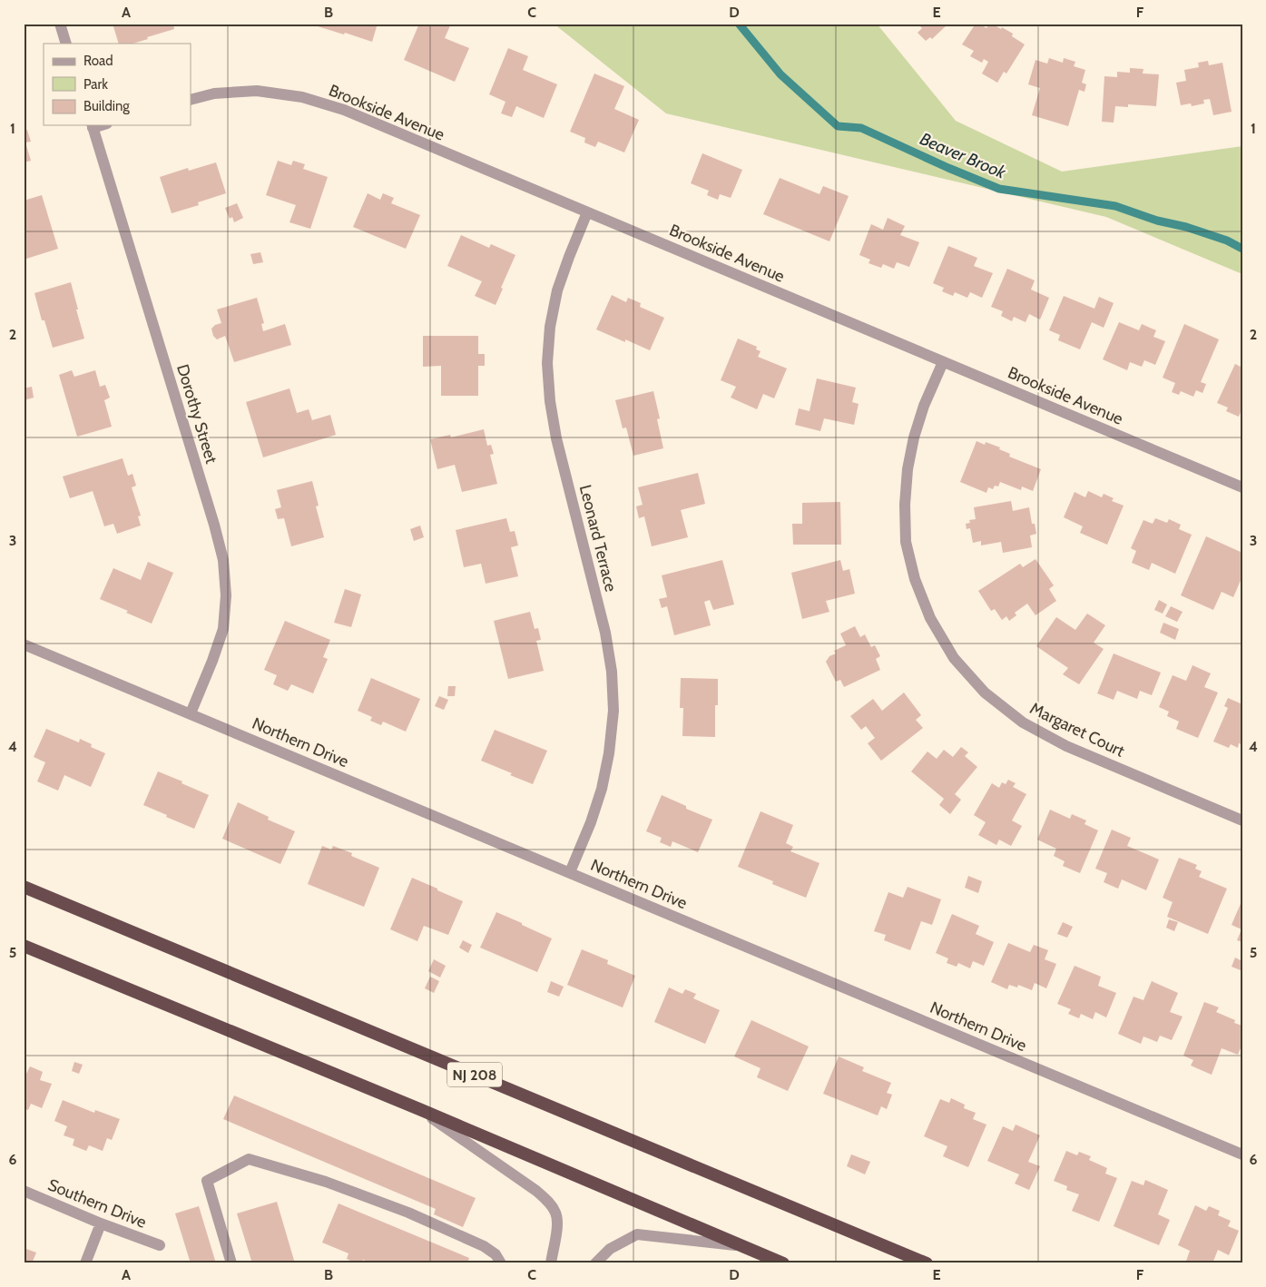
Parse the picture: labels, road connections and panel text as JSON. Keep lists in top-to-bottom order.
{
  "streets": {
    "highway": ["NJ 208"],
    "street": [
      "Brookside Avenue",
      "Dorothy Street",
      "Leonard Terrace",
      "Margaret Court",
      "Northern Drive",
      "Southern Drive"
    ]
  },
  "crossings": [
    ["Brookside Avenue", "Leonard Terrace"],
    ["Brookside Avenue", "Margaret Court"],
    ["Dorothy Street", "Northern Drive"],
    ["Leonard Terrace", "Northern Drive"]
  ],
  "water": ["Beaver Brook"],
  "legend": ["Road", "Park", "Building"],
  "grid": {
    "columns": [
      "A",
      "B",
      "C",
      "D",
      "E",
      "F"
    ],
    "rows": [
      "1",
      "2",
      "3",
      "4",
      "5",
      "6"
    ]
  }
}
